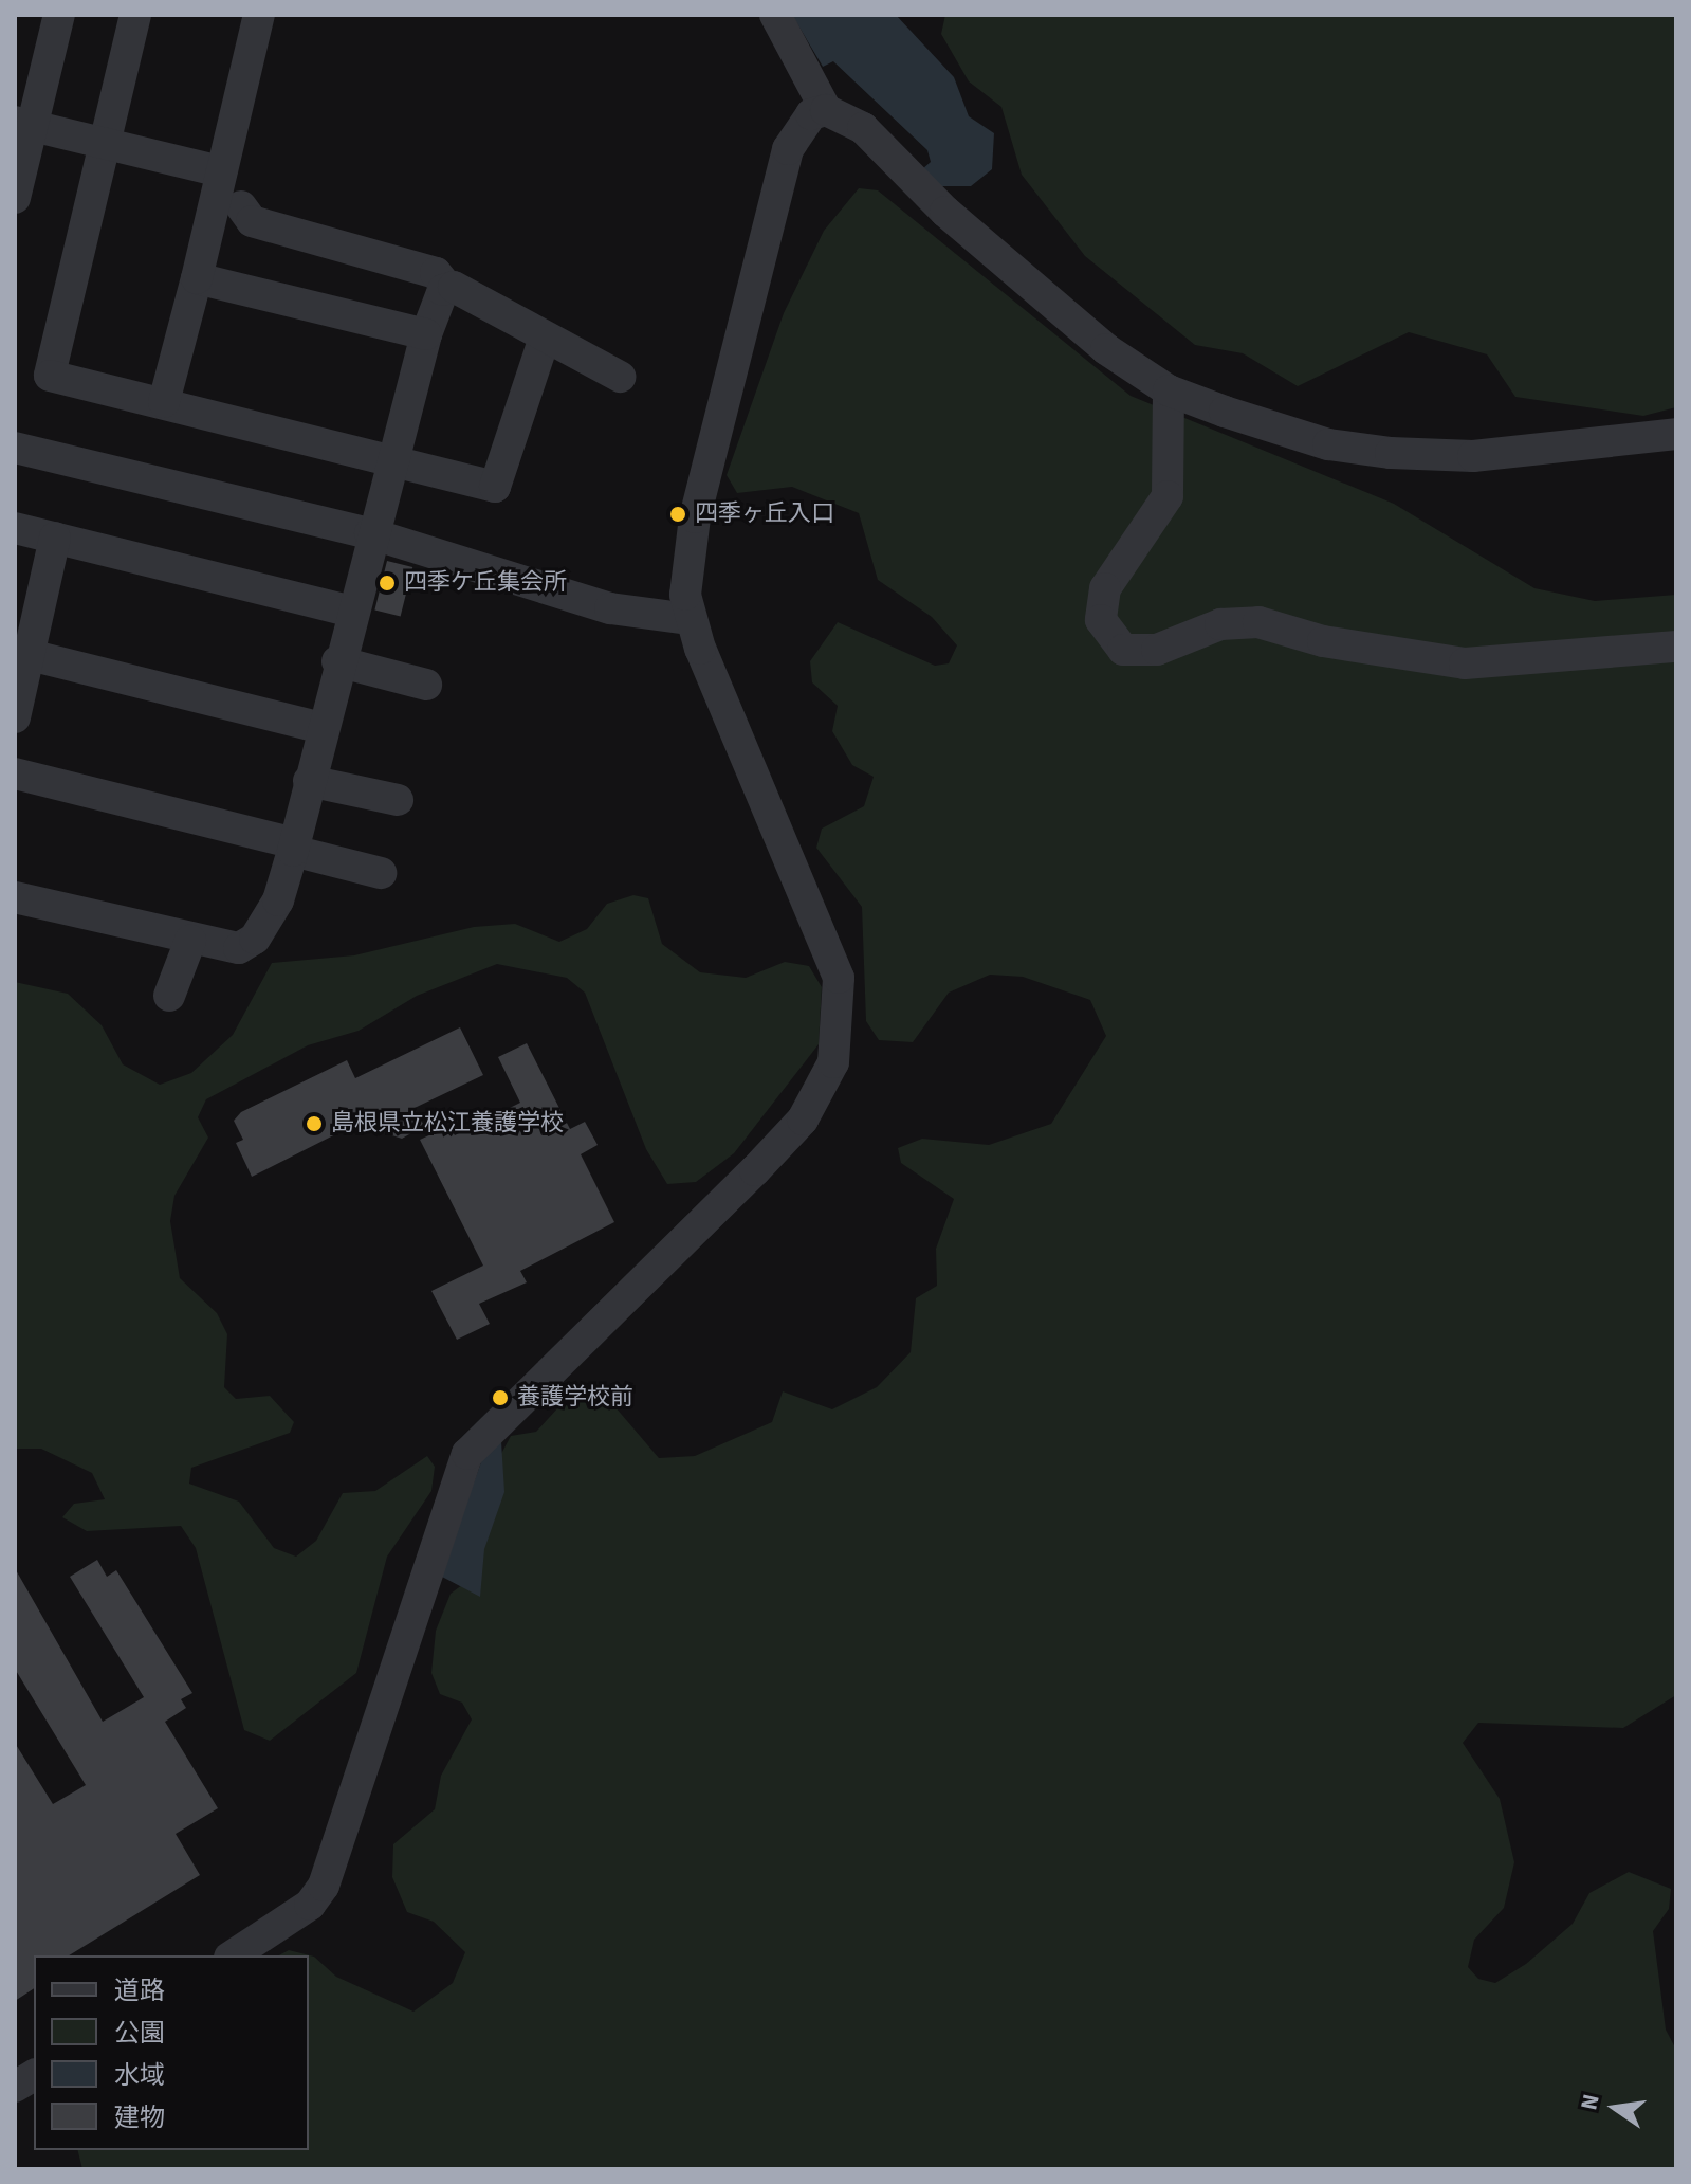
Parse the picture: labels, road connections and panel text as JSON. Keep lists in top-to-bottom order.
{
  "places": [
    "四季ヶ丘入口",
    "四季ケ丘集会所",
    "島根県立松江養護学校",
    "養護学校前"
  ],
  "legend": [
    "道路",
    "公園",
    "水域",
    "建物"
  ],
  "north": "left"
}
